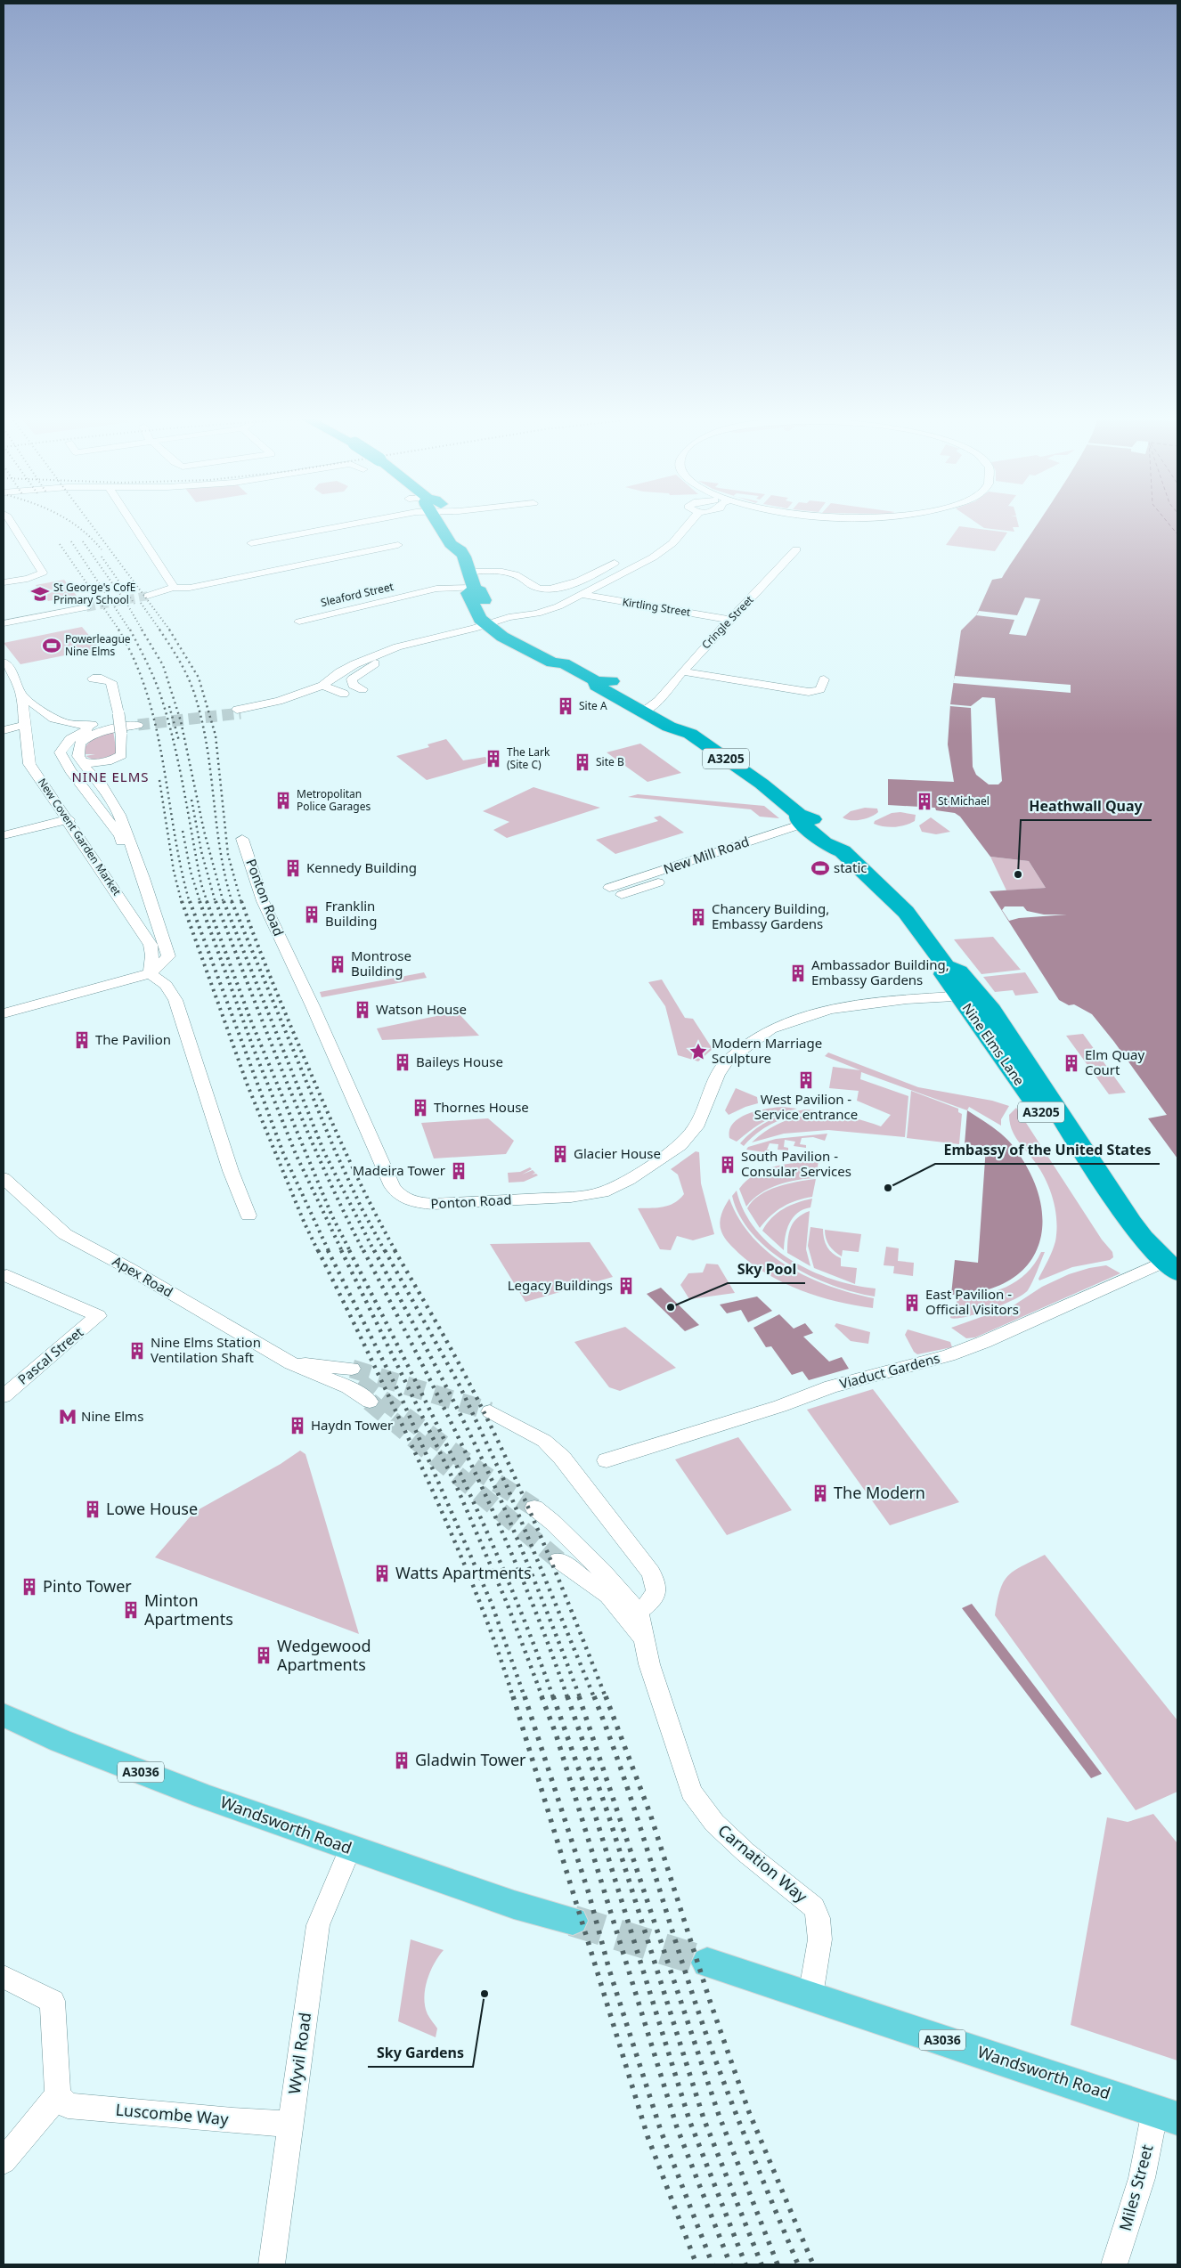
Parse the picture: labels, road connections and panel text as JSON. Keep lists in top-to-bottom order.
{
  "streets": {
    "highway": ["A3205", "Nine Elms Lane"],
    "main road": ["A3036", "Wandsworth Road"],
    "street": [
      "Sleaford Street",
      "Kirtling Street",
      "Cringle Street",
      "New Covent Garden Market",
      "New Mill Road",
      "Ponton Road",
      "Apex Road",
      "Pascal Street",
      "Viaduct Gardens",
      "Carnation Way",
      "Wyvil Road",
      "Luscombe Way",
      "Miles Street"
    ]
  },
  "crossings": [
    ["Sleaford Street", "A3205"],
    ["Kirtling Street", "Cringle Street"],
    ["Cringle Street", "A3205"],
    ["Cringle Street", "Nine Elms Lane"],
    ["A3205", "Nine Elms Lane"],
    ["New Mill Road", "Nine Elms Lane"],
    ["Ponton Road", "Nine Elms Lane"],
    ["Nine Elms Lane", "Viaduct Gardens"],
    ["Wandsworth Road", "Carnation Way"],
    ["Wandsworth Road", "Wyvil Road"],
    ["Wandsworth Road", "Miles Street"],
    ["Wyvil Road", "Luscombe Way"]
  ],
  "districts": ["NINE ELMS"],
  "places": {
    "school or university": ["St George's CofE Primary School"],
    "sports": ["Powerleague Nine Elms", "static"],
    "building": [
      "Site A",
      "The Lark (Site C)",
      "Site B",
      "Metropolitan Police Garages",
      "St Michael",
      "Kennedy Building",
      "Franklin Building",
      "Chancery Building, Embassy Gardens",
      "Montrose Building",
      "Ambassador Building, Embassy Gardens",
      "Watson House",
      "The Pavilion",
      "Baileys House",
      "Elm Quay Court",
      "West Pavilion - Service entrance",
      "Thornes House",
      "Glacier House",
      "South Pavilion - Consular Services",
      "Madeira Tower",
      "Legacy Buildings",
      "East Pavilion - Official Visitors",
      "Nine Elms Station Ventilation Shaft",
      "Haydn Tower",
      "The Modern",
      "Lowe House",
      "Watts Apartments",
      "Pinto Tower",
      "Minton Apartments",
      "Wedgewood Apartments",
      "Gladwin Tower"
    ],
    "other": [
      "Heathwall Quay",
      "Embassy of the United States",
      "Sky Pool",
      "Sky Gardens"
    ],
    "place": ["Modern Marriage Sculpture"],
    "metro station": ["Nine Elms"]
  }
}
